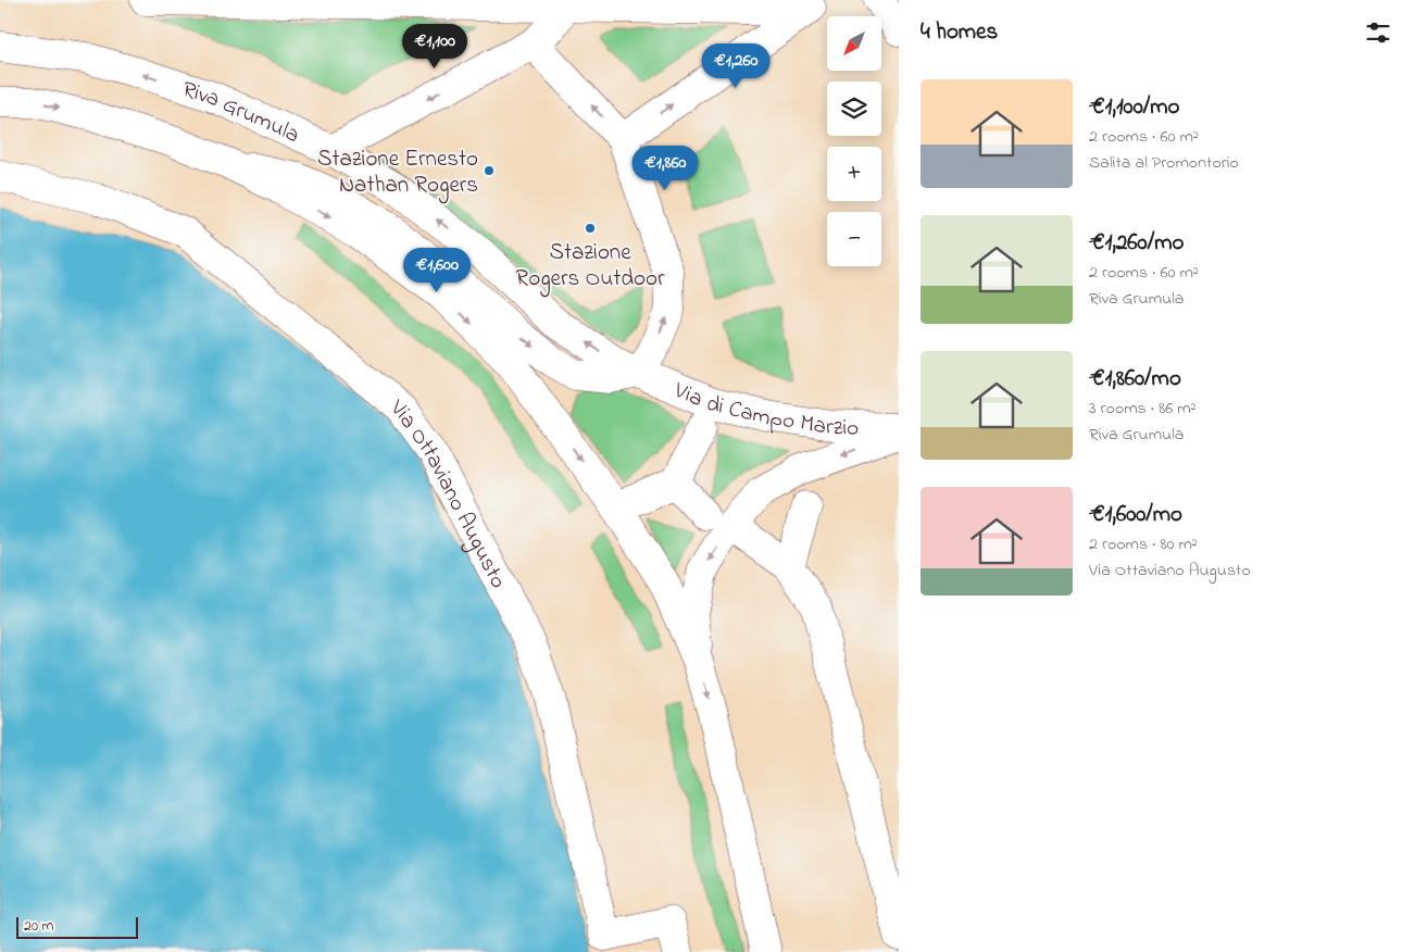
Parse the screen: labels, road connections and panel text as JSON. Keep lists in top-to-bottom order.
{
  "streets": {
    "street": ["Riva Grumula", "Via di Campo Marzio", "Via Ottaviano Augusto"]
  },
  "crossings": [
    ["Riva Grumula", "Via di Campo Marzio"]
  ],
  "places": ["Stazione Ernesto Nathan Rogers", "Stazione Rogers Outdoor"],
  "scale_bar": "20 m",
  "north": "bottom left",
  "page": {
    "heading": "4 homes",
    "map_buttons": ["+", "−"],
    "price": [
      "€1,100",
      "€1,260",
      "€1,860",
      "€1,600"
    ],
    "list": [
      {
        "name": "€1,100/mo",
        "note": "2 rooms · 60 m² · Salita al Promontorio"
      },
      {
        "name": "€1,260/mo",
        "note": "2 rooms · 60 m² · Riva Grumula"
      },
      {
        "name": "€1,860/mo",
        "note": "3 rooms · 86 m² · Riva Grumula"
      },
      {
        "name": "€1,600/mo",
        "note": "2 rooms · 80 m² · Via Ottaviano Augusto"
      }
    ],
    "scale": "20 m"
  }
}
